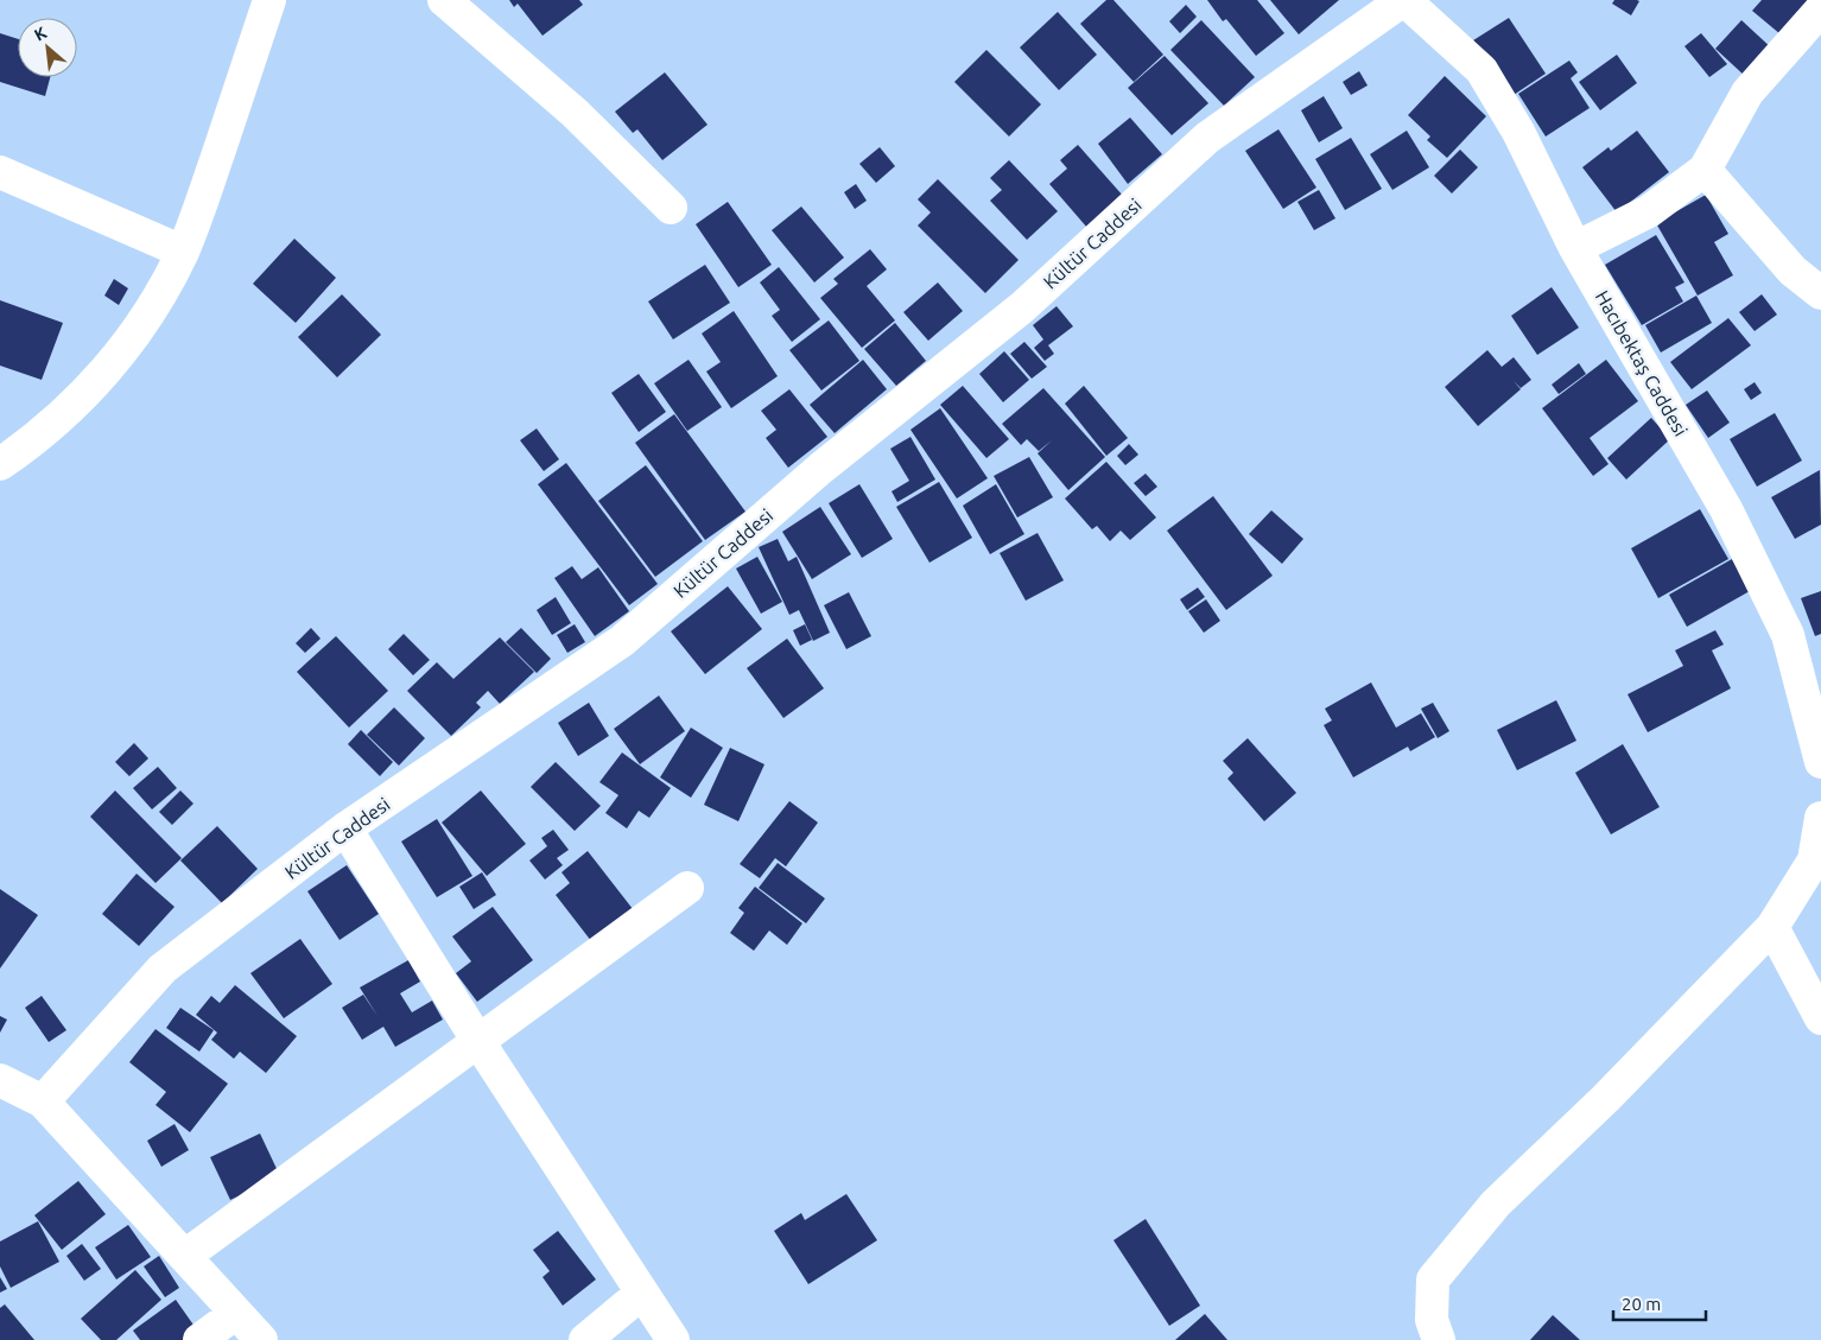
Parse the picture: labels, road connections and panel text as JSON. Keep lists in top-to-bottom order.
{
  "streets": {
    "street": ["Kültür Caddesi", "Hacıbektaş Caddesi"]
  },
  "crossings": [
    ["Kültür Caddesi", "Hacıbektaş Caddesi"]
  ],
  "scale_bar": "20 m",
  "north": "top left"
}
